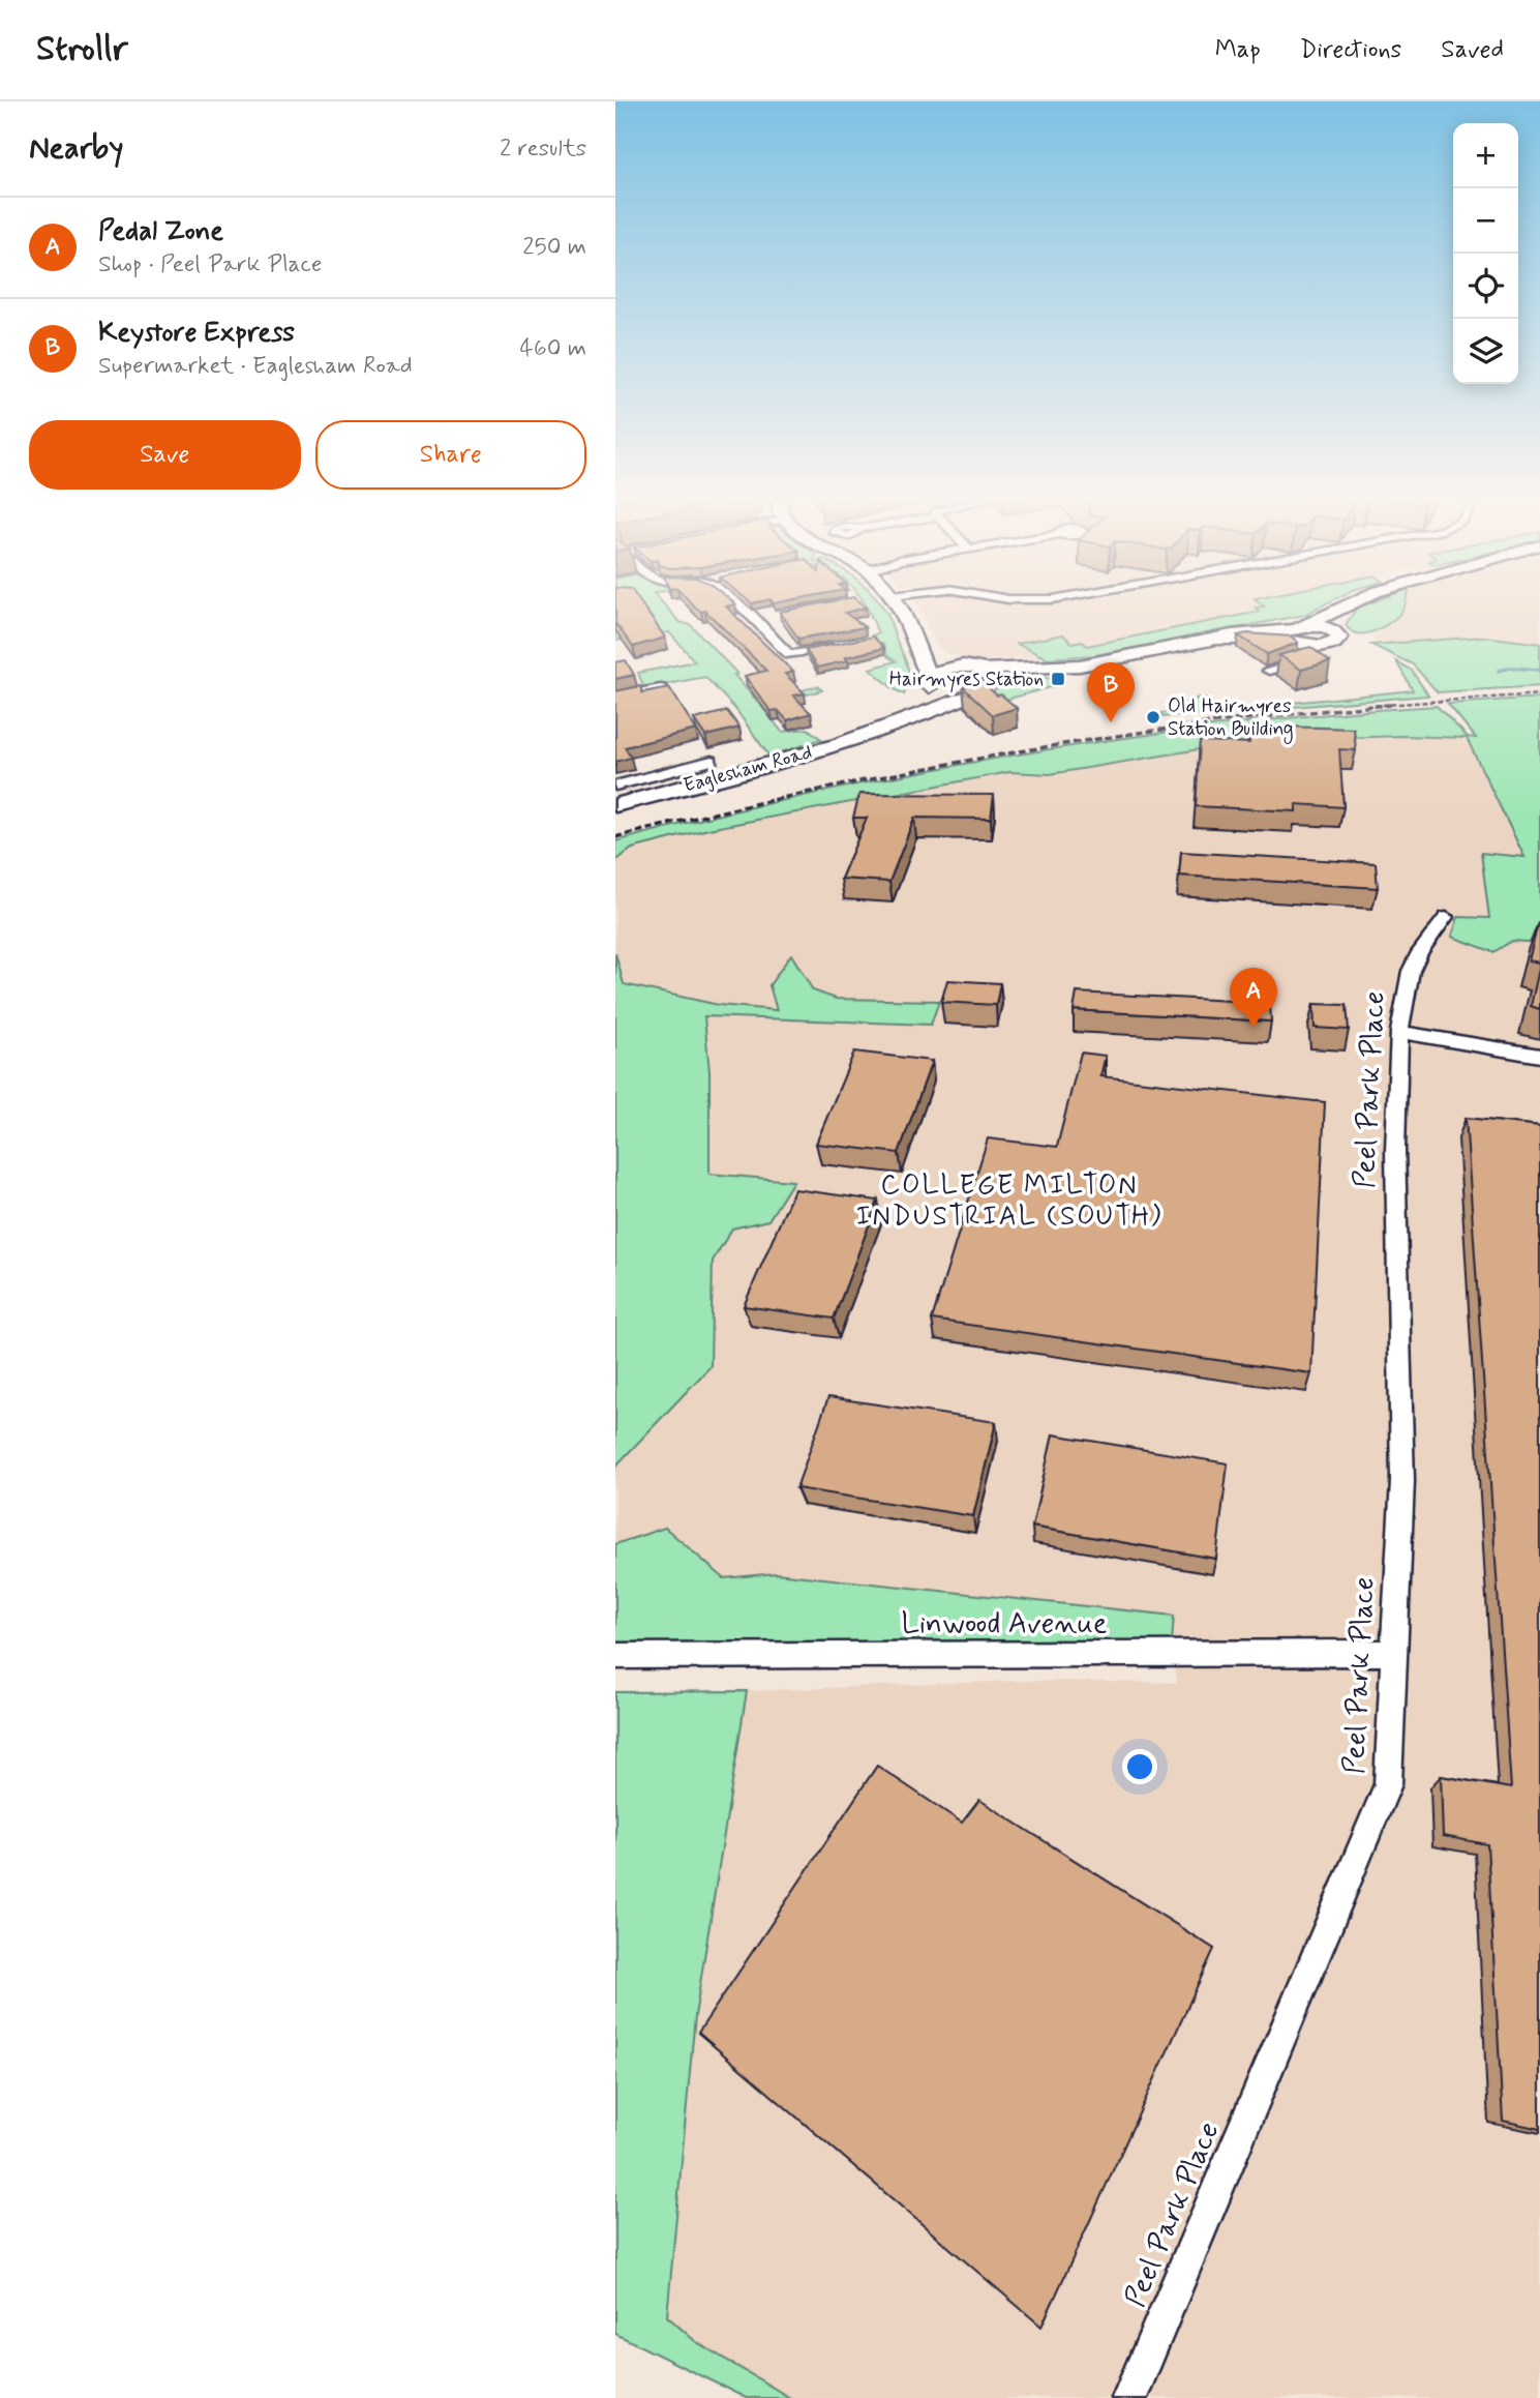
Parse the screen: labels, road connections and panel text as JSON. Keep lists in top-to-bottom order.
{
  "streets": {
    "main road": ["Eaglesham Road"],
    "street": ["Peel Park Place", "Linwood Avenue"]
  },
  "crossings": [
    ["Peel Park Place", "Linwood Avenue"]
  ],
  "districts": ["COLLEGE MILTON INDUSTRIAL (SOUTH)"],
  "places": {
    "transit": ["Hairmyres Station"],
    "other": ["Old Hairmyres Station Building"]
  },
  "page": {
    "header": "Strollr",
    "nav": ["Map", "Directions", "Saved"],
    "heading": ["Nearby", "2 results"],
    "map_buttons": ["+", "−"],
    "list": [
      {
        "mark": "A",
        "name": "Pedal Zone",
        "note": "Shop · Peel Park Place",
        "value": "250 m"
      },
      {
        "mark": "B",
        "name": "Keystore Express",
        "note": "Supermarket · Eaglesham Road",
        "value": "460 m"
      }
    ],
    "buttons": ["Save", "Share"],
    "pins": ["B", "A"]
  }
}
